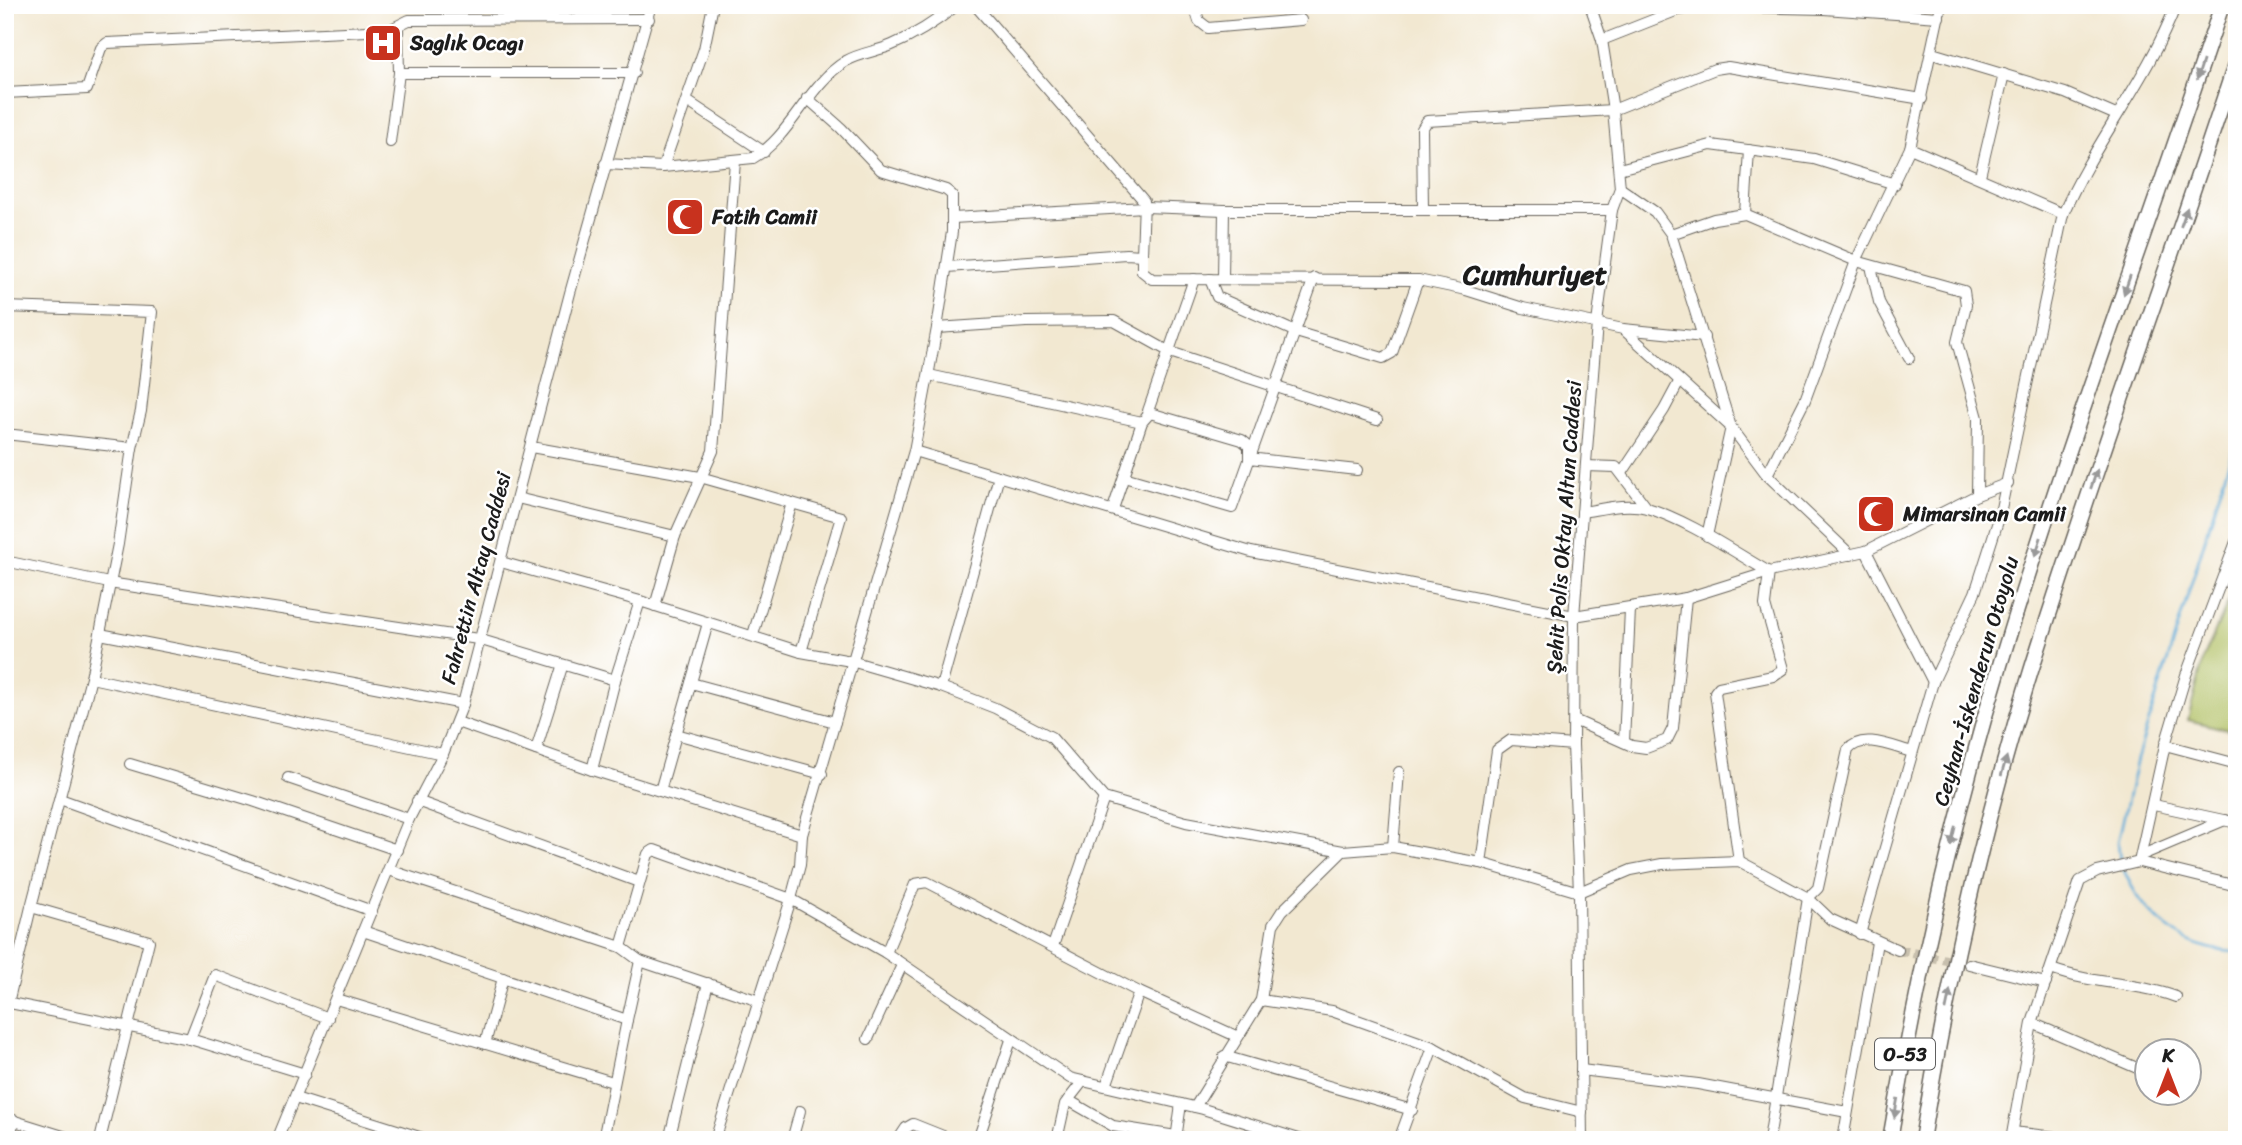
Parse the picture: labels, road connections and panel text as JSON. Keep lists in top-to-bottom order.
{
  "streets": {
    "highway": ["Ceyhan-İskenderun Otoyolu", "O-53"],
    "street": ["Şehit Polis Oktay Altun Caddesi", "Fahrettin Altay Caddesi"]
  },
  "districts": ["Cumhuriyet"],
  "places": {
    "hospital": ["Saglık Ocagı"],
    "mosque": ["Fatih Camii", "Mimarsinan Camii"]
  },
  "north": "top"
}
